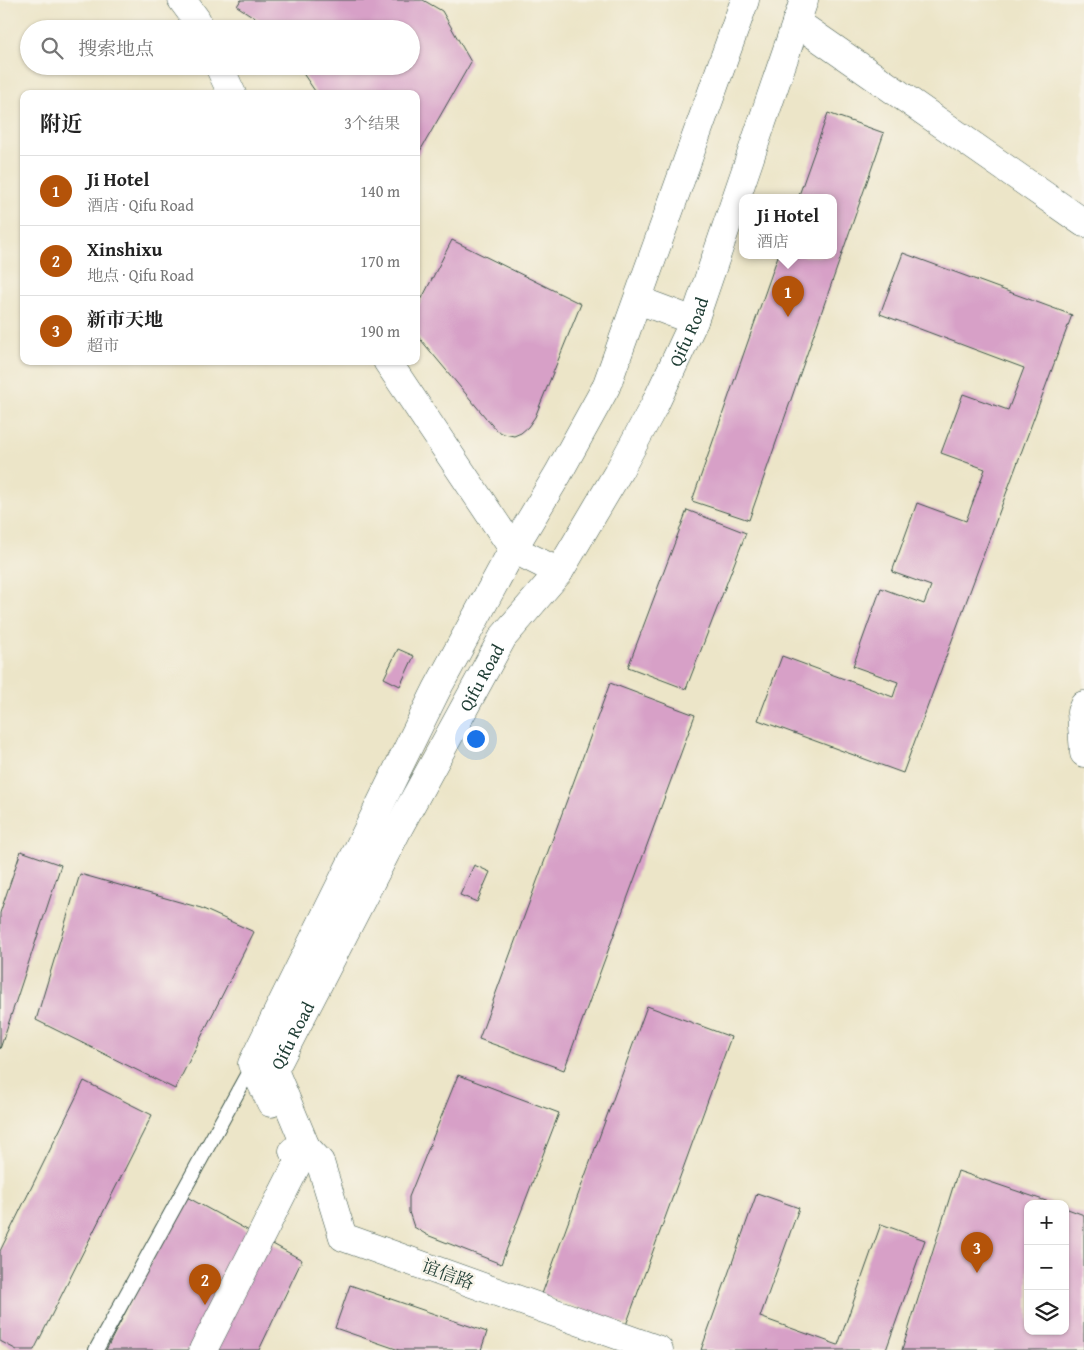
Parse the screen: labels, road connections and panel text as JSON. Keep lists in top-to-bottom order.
{
  "streets": {
    "main road": ["Qifu Road", "谊信路"]
  },
  "crossings": [
    ["Qifu Road", "谊信路"]
  ],
  "page": {
    "search": "搜索地点",
    "heading": ["附近", "3个结果"],
    "list": [
      {
        "mark": "1",
        "name": "Ji Hotel",
        "note": "酒店 · Qifu Road",
        "value": "140 m"
      },
      {
        "mark": "2",
        "name": "Xinshixu",
        "note": "地点 · Qifu Road",
        "value": "170 m"
      },
      {
        "mark": "3",
        "name": "新市天地",
        "note": "超市",
        "value": "190 m"
      }
    ],
    "popup": ["Ji Hotel", "酒店"],
    "pins": ["1", "3", "2"],
    "map_buttons": ["+", "−"]
  }
}
